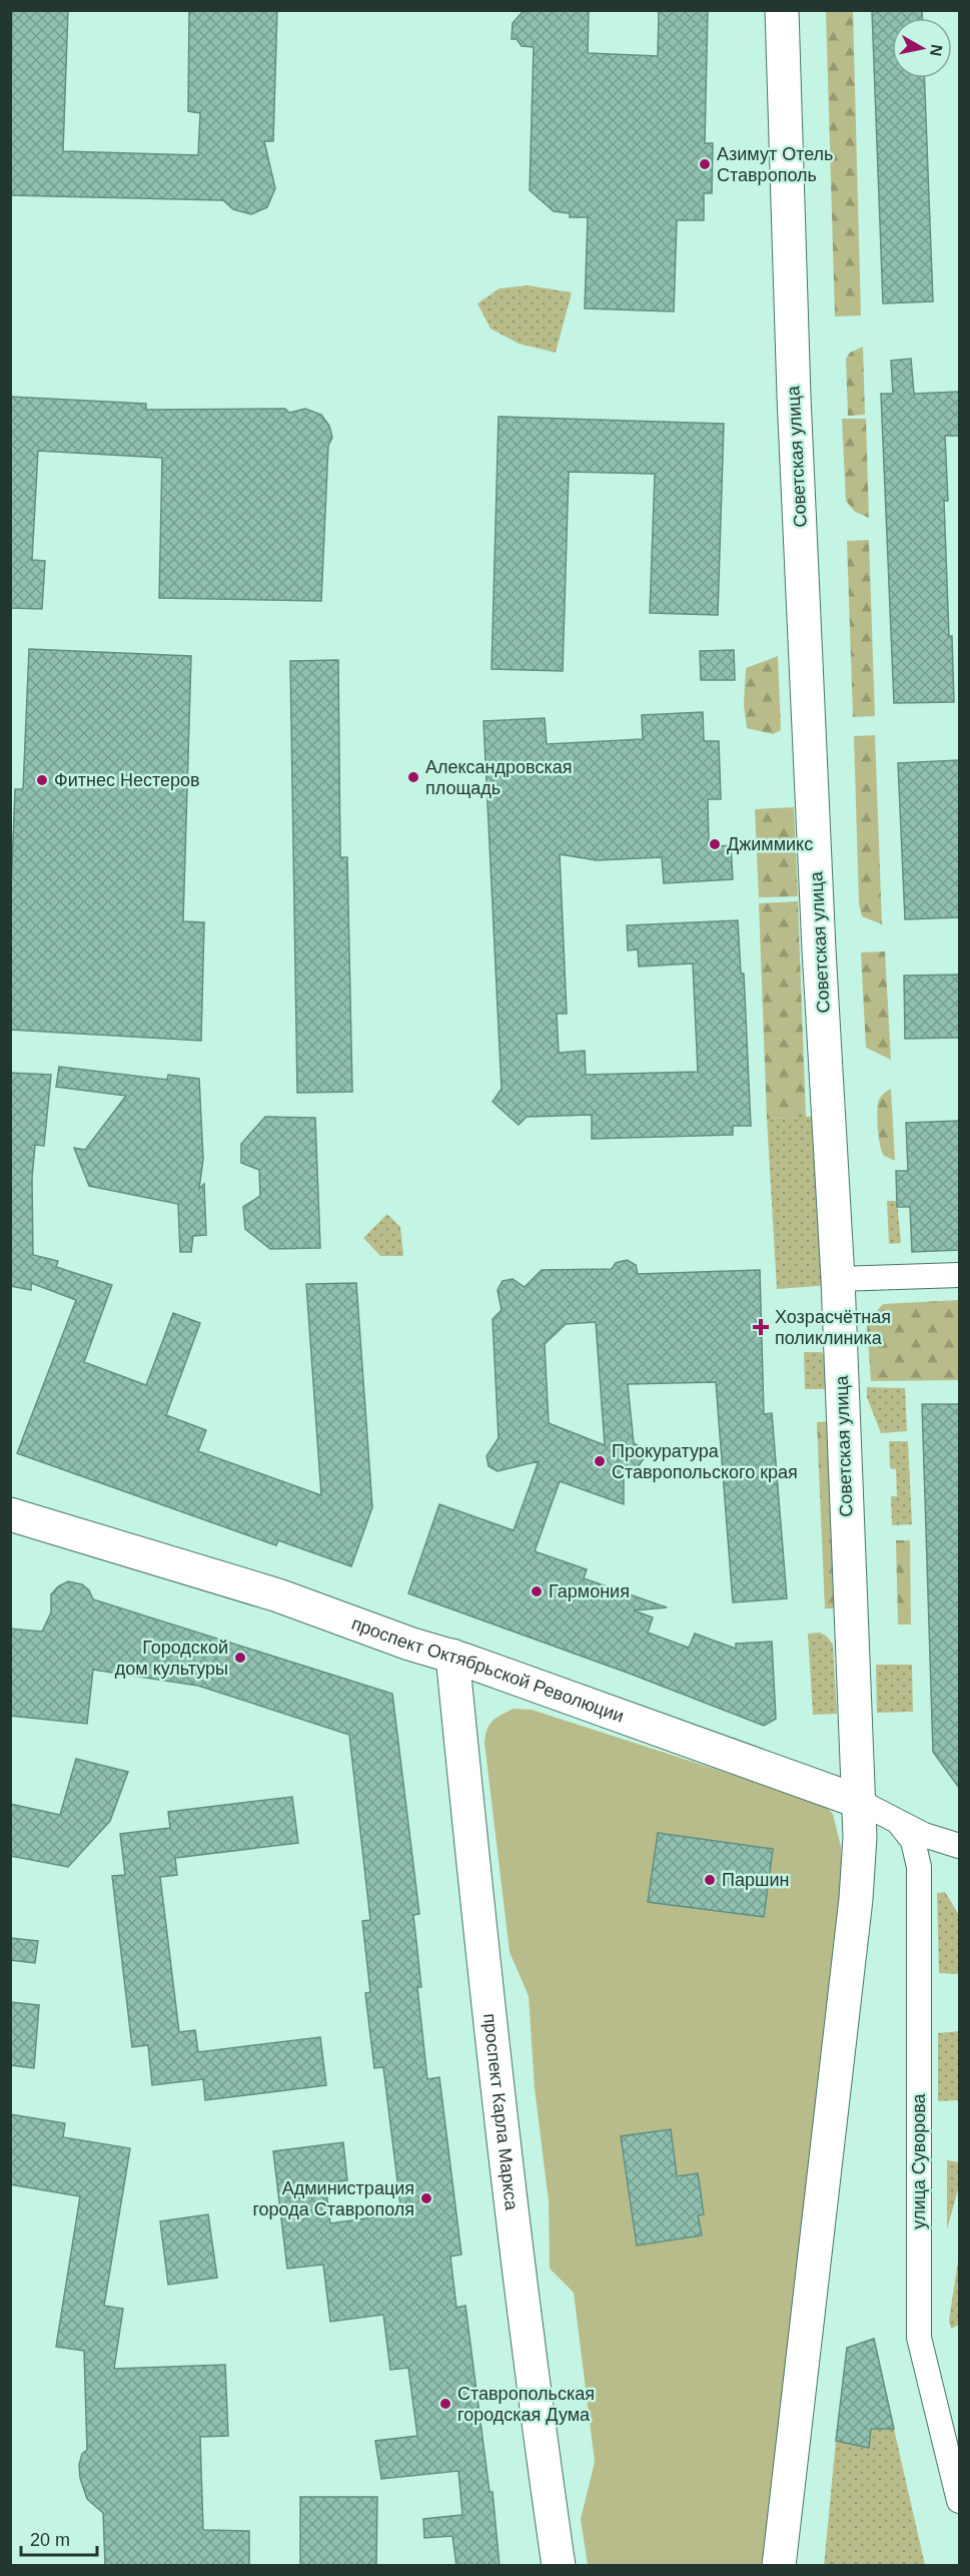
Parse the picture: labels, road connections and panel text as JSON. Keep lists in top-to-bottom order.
{
  "streets": {
    "main road": ["Советская улица", "проспект Октябрьской Революции", "проспект Карла Маркса"],
    "street": ["улица Суворова"]
  },
  "crossings": [
    ["Советская улица", "проспект Октябрьской Революции"],
    ["проспект Октябрьской Революции", "проспект Карла Маркса"],
    ["проспект Октябрьской Революции", "улица Суворова"]
  ],
  "places": {
    "other": [
      "Азимут Отель Ставрополь",
      "Александровская площадь",
      "Фитнес Нестеров",
      "Джиммикс",
      "Прокуратура Ставропольского края",
      "Гармония",
      "Городской дом культуры",
      "Паршин",
      "Администрация города Ставрополя",
      "Ставропольская городская Дума"
    ],
    "health": ["Хозрасчётная поликлиника"]
  },
  "scale_bar": "20 m",
  "north": "right"
}
